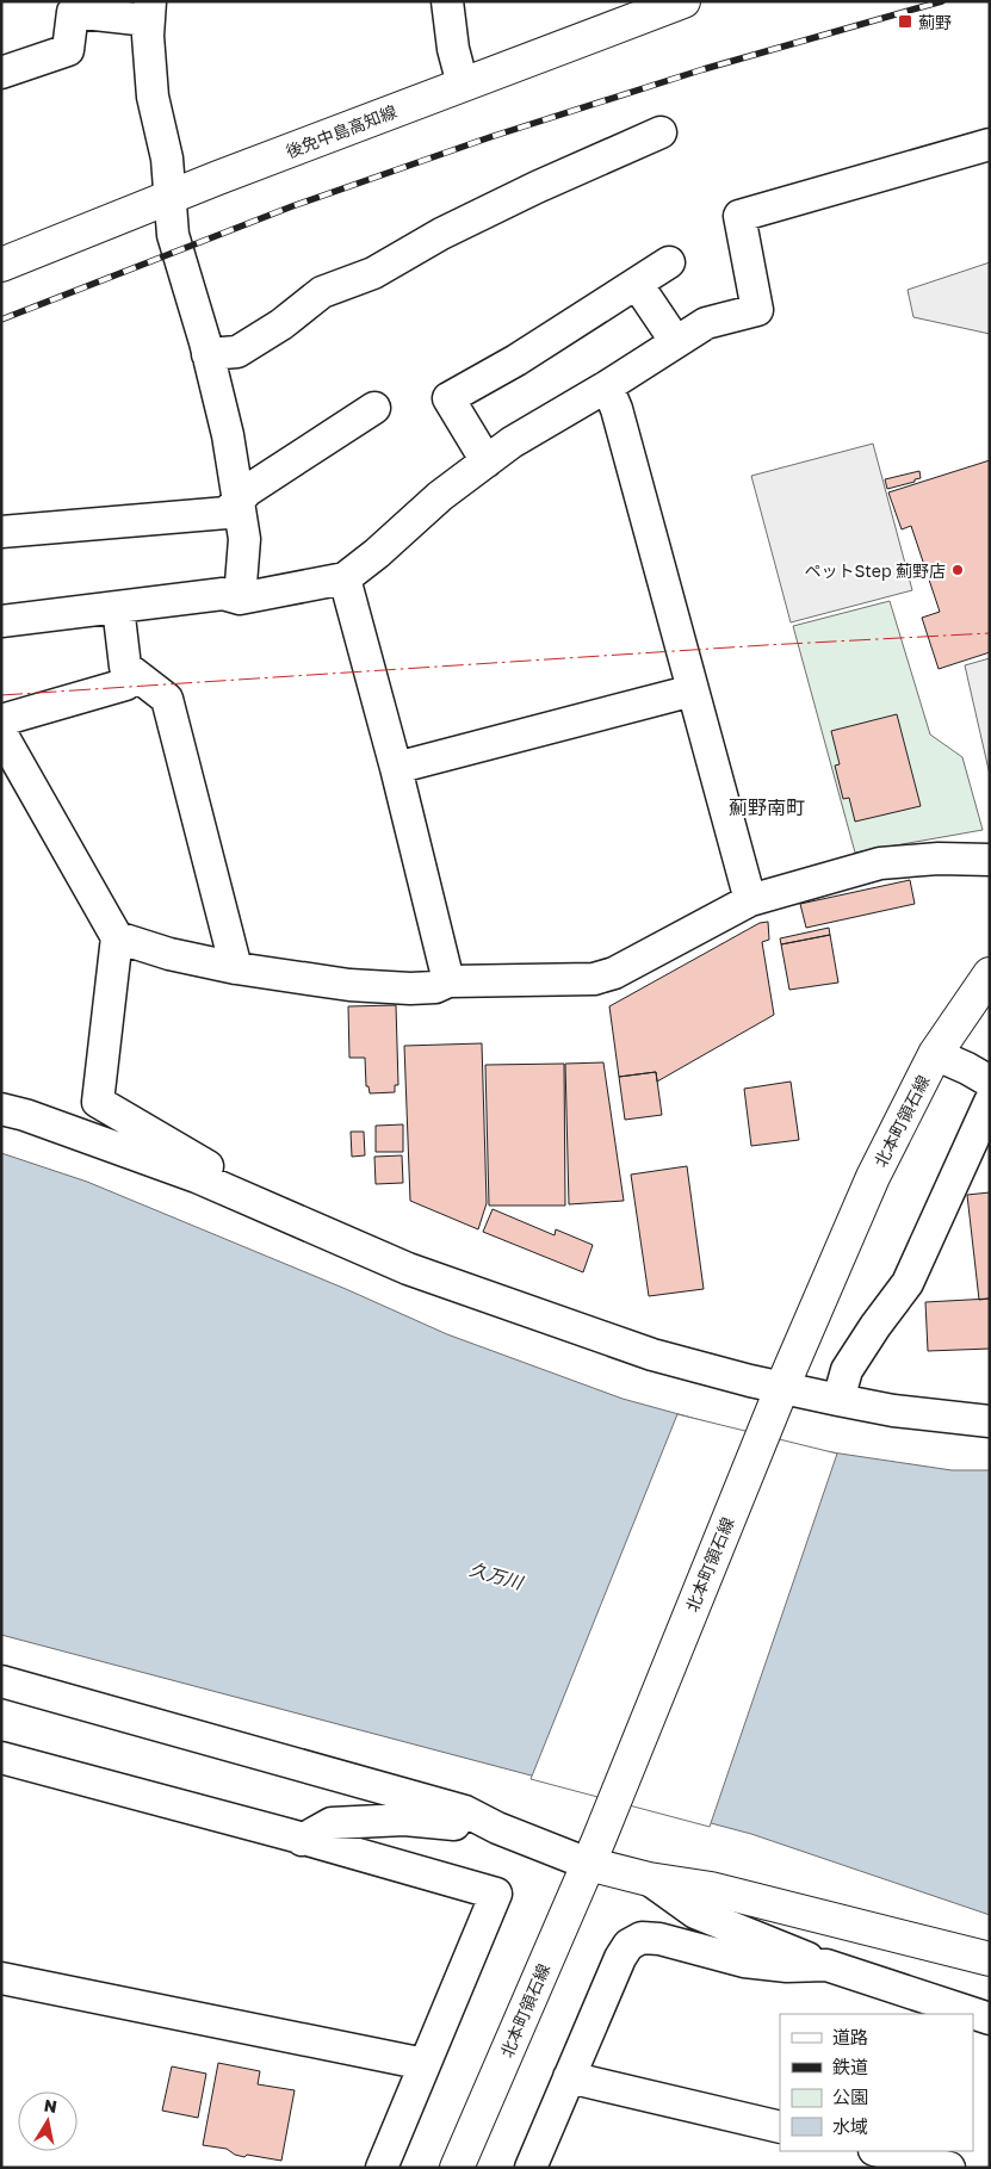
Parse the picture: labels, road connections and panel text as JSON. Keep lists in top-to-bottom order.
{
  "streets": {
    "main road": ["後免中島高知線", "北本町領石線"]
  },
  "districts": ["薊野南町"],
  "water": ["久万川"],
  "places": {
    "transit": ["薊野"],
    "other": ["ペットStep 薊野店"]
  },
  "legend": [
    "道路",
    "鉄道",
    "公園",
    "水域"
  ],
  "north": "top"
}
